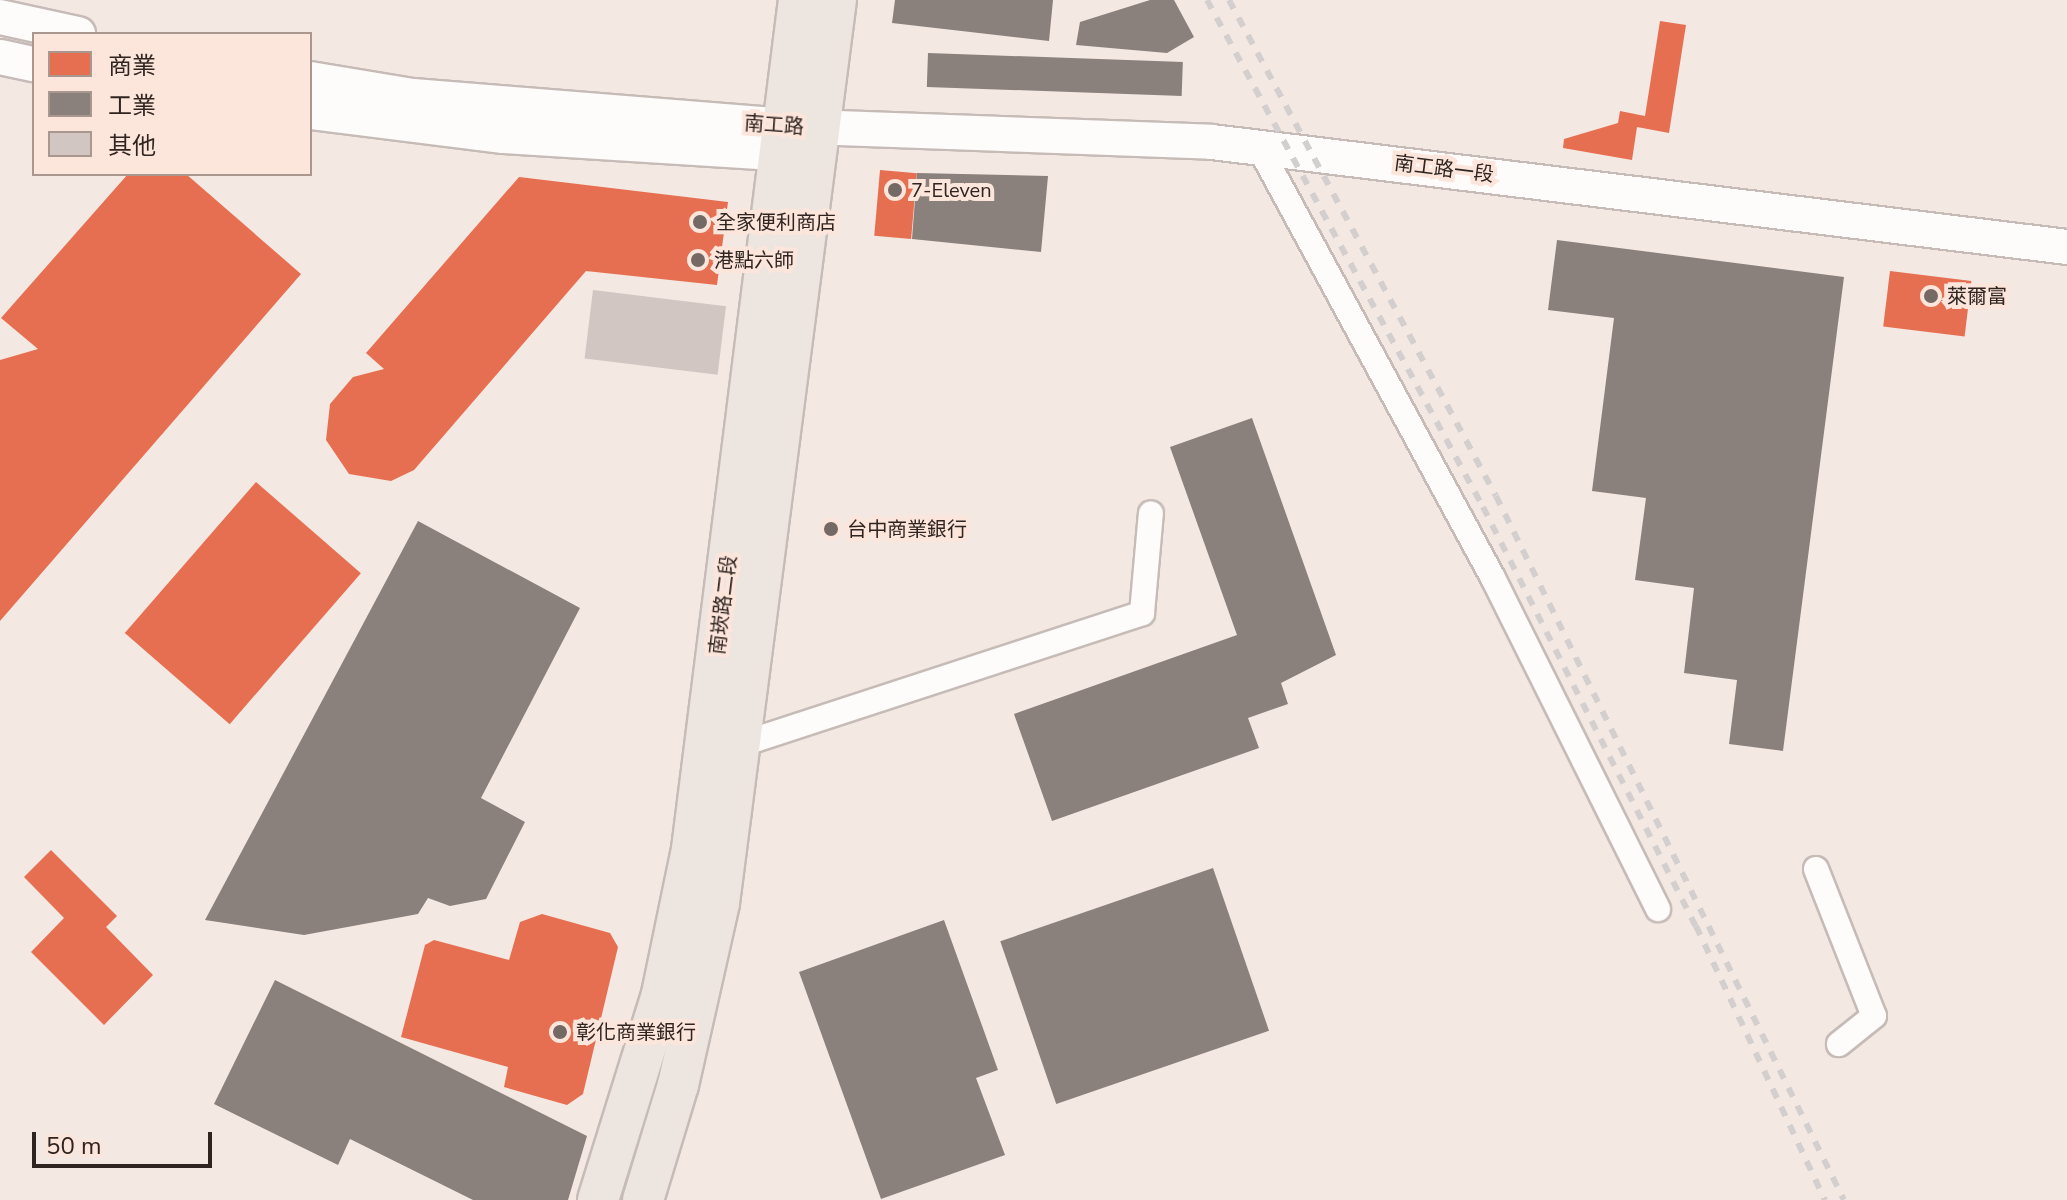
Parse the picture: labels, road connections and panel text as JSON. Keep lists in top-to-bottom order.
{
  "streets": {
    "main road": ["南崁路二段"],
    "street": ["南工路", "南工路一段"]
  },
  "crossings": [
    ["南工路", "南工路一段"],
    ["南工路", "南崁路二段"],
    ["南工路一段", "南崁路二段"]
  ],
  "places": [
    "7-Eleven",
    "全家便利商店",
    "港點六師",
    "萊爾富",
    "台中商業銀行",
    "彰化商業銀行"
  ],
  "legend": ["商業", "工業", "其他"],
  "scale_bar": "50 m"
}
